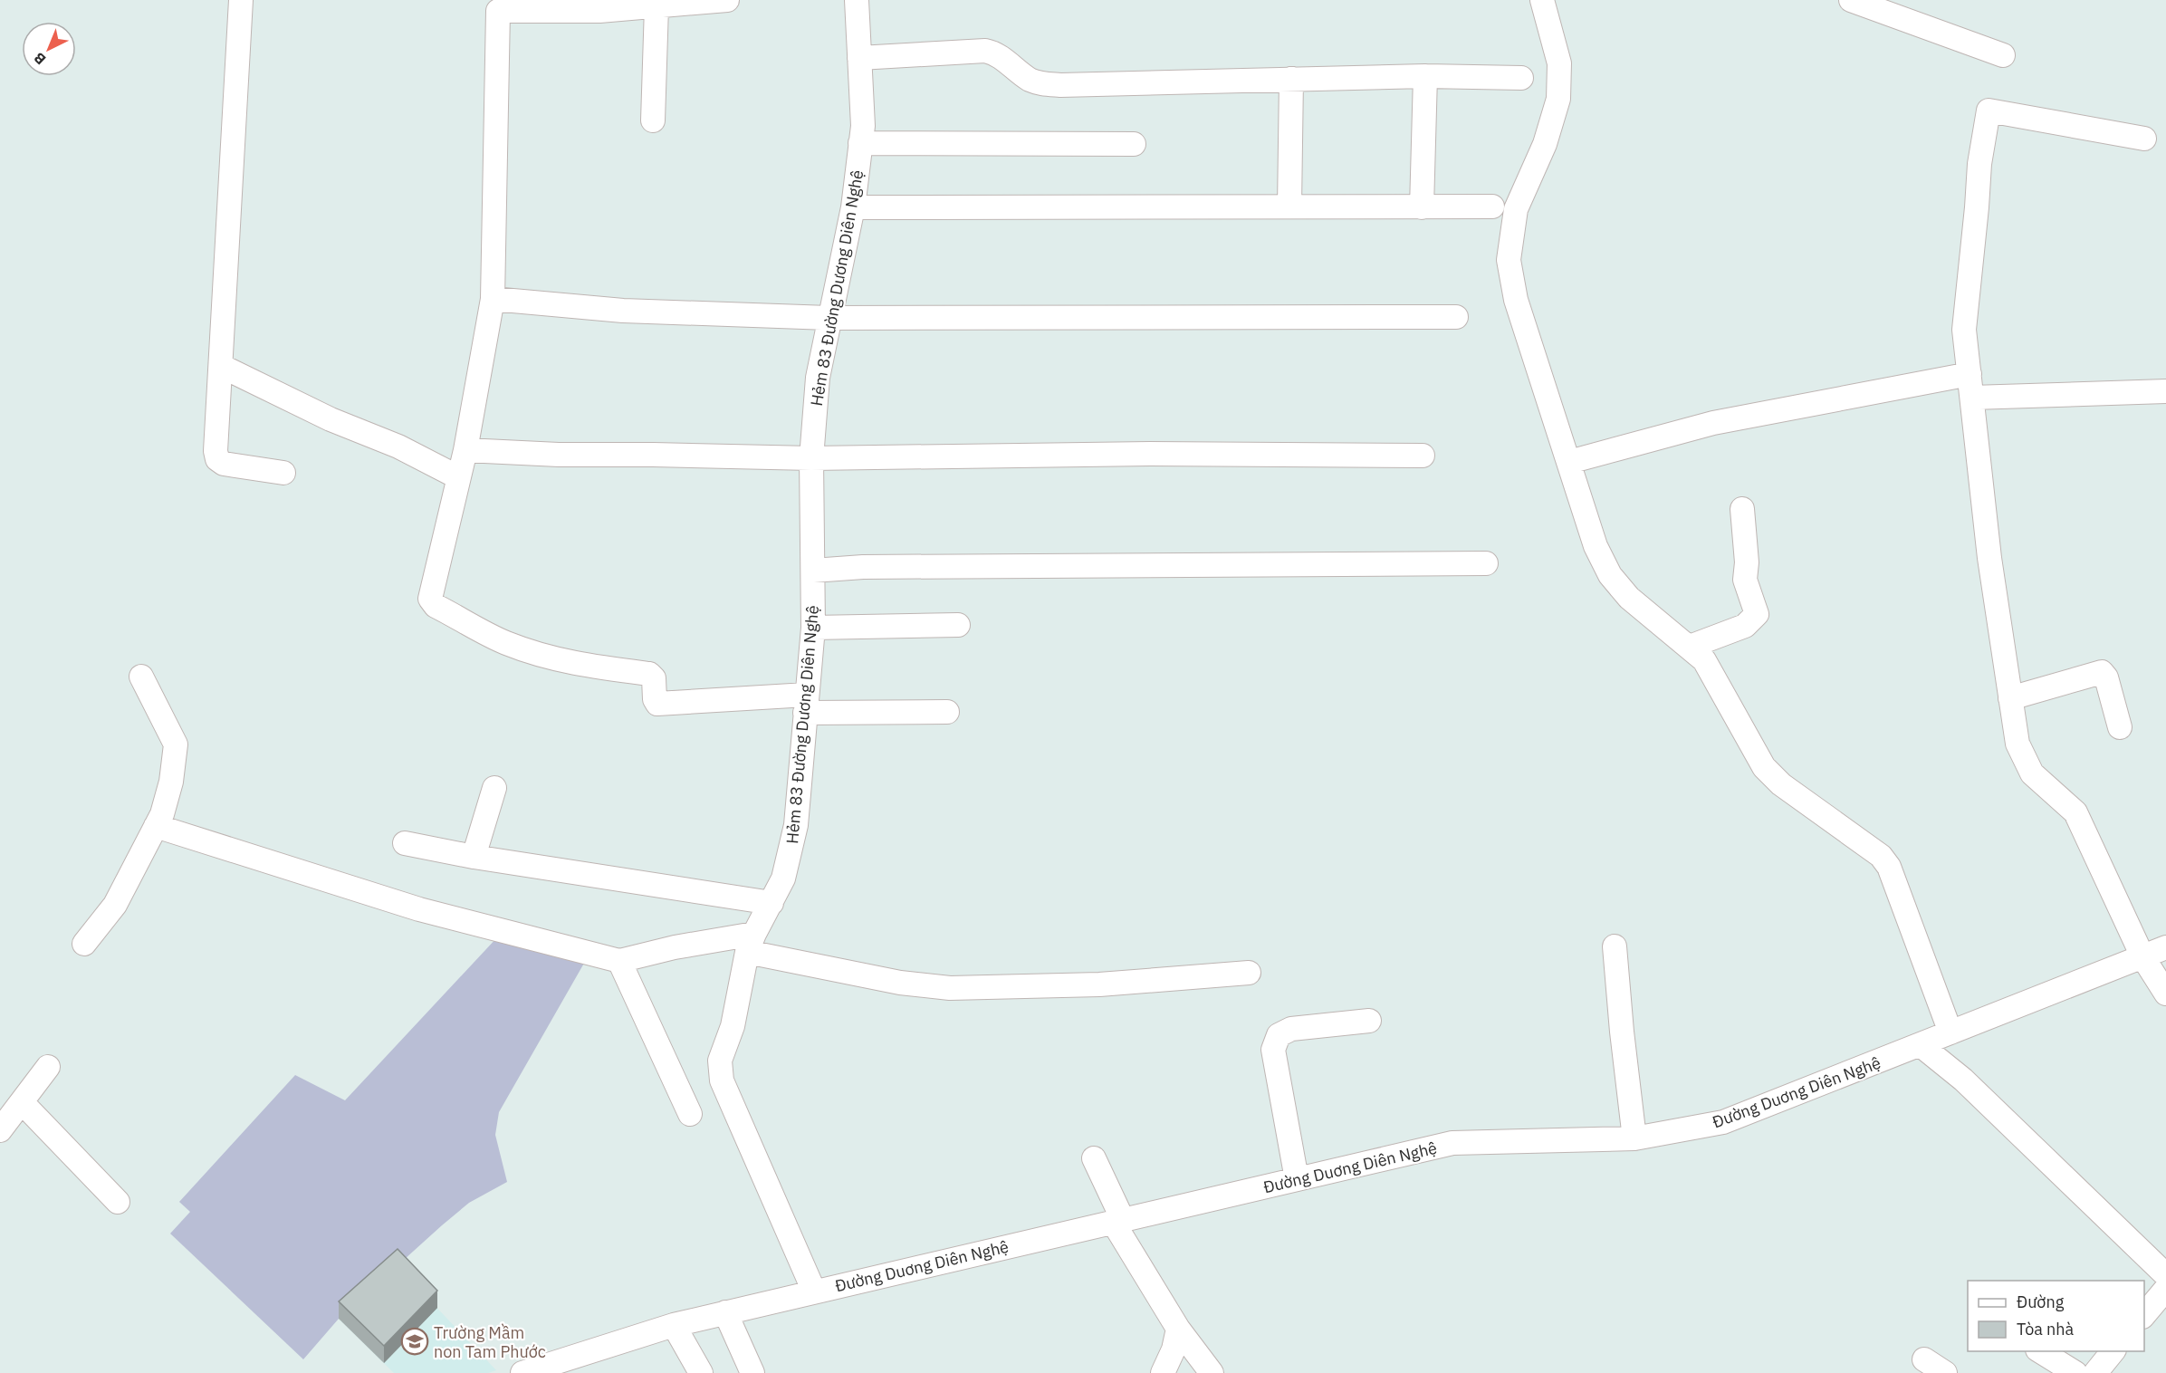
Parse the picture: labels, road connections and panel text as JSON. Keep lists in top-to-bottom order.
{
  "streets": {
    "street": ["Hẻm 83 Đường Dương Diên Nghệ", "Đường Duơng Diên Nghệ"]
  },
  "crossings": [
    ["Hẻm 83 Đường Dương Diên Nghệ", "Đường Duơng Diên Nghệ"]
  ],
  "places": {
    "school or university": ["Trường Mầm non Tam Phước"]
  },
  "legend": ["Đường", "Tòa nhà"],
  "north": "bottom left"
}
